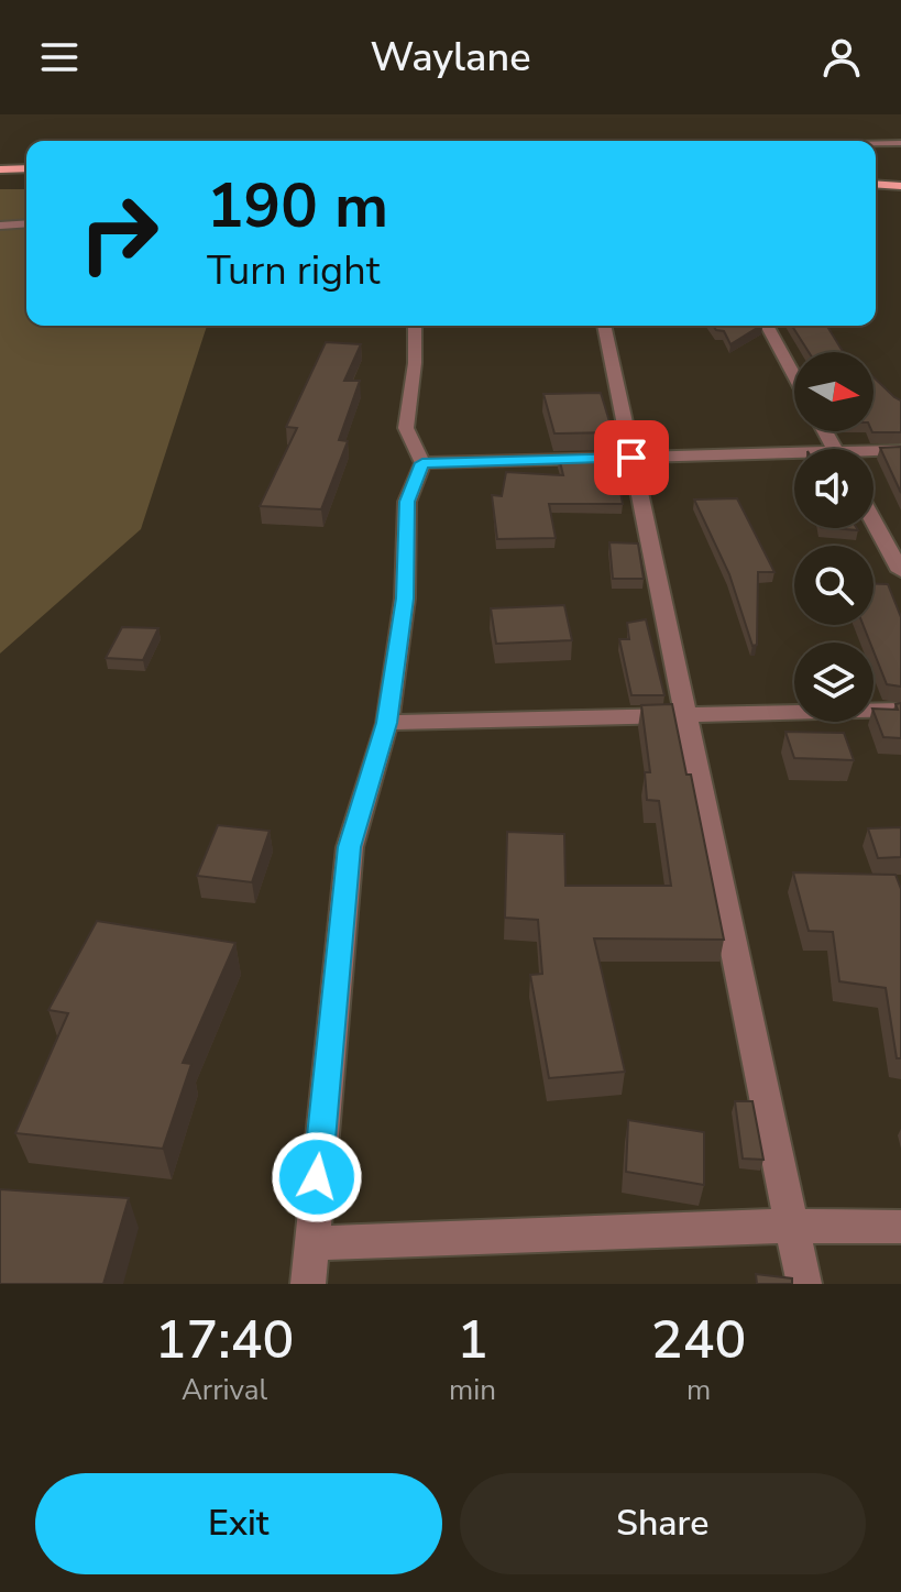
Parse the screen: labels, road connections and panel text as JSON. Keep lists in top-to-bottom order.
{
  "north": "right",
  "page": {
    "header": "Waylane",
    "turn": ["190 m", "Turn right"],
    "eta": [
      "17:40",
      "Arrival",
      "1",
      "min",
      "240",
      "m"
    ],
    "buttons": ["Exit", "Share"]
  }
}
